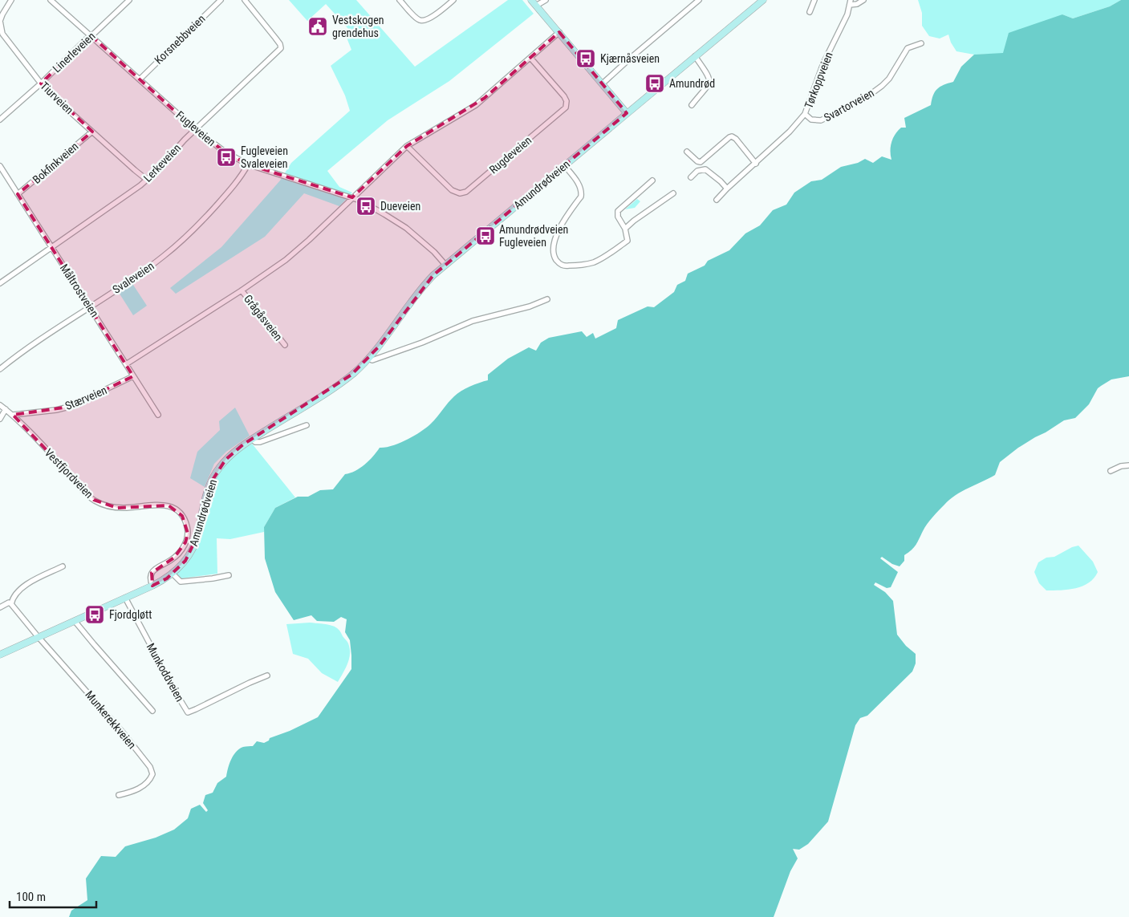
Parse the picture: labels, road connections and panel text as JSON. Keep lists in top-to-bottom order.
{
  "streets": {
    "main road": ["Amundrødveien"],
    "street": [
      "Korsnebbveien",
      "Linerleveien",
      "Tørkoppveien",
      "Tiurveien",
      "Svartorveien",
      "Fugleveien",
      "Rugdeveien",
      "Bokfinkveien",
      "Lerkeveien",
      "Svaleveien",
      "Måltrostveien",
      "Grågåsveien",
      "Stærveien",
      "Vestfjordveien",
      "Munkoddveien",
      "Munkerekkveien"
    ]
  },
  "crossings": [
    ["Korsnebbveien", "Fugleveien"],
    ["Linerleveien", "Tiurveien"],
    ["Linerleveien", "Fugleveien"],
    ["Tørkoppveien", "Svartorveien"],
    ["Tiurveien", "Bokfinkveien"],
    ["Tiurveien", "Lerkeveien"],
    ["Fugleveien", "Lerkeveien"],
    ["Fugleveien", "Amundrødveien"],
    ["Fugleveien", "Svaleveien"],
    ["Bokfinkveien", "Måltrostveien"],
    ["Lerkeveien", "Måltrostveien"],
    ["Amundrødveien", "Vestfjordveien"],
    ["Svaleveien", "Måltrostveien"],
    ["Måltrostveien", "Stærveien"],
    ["Stærveien", "Vestfjordveien"]
  ],
  "places": {
    "public building": ["Vestskogen grendehus"],
    "bus stop": [
      "Kjærnåsveien",
      "Amundrød",
      "Fugleveien Svaleveien",
      "Dueveien",
      "Amundrødveien Fugleveien",
      "Fjordgløtt"
    ]
  },
  "scale_bar": "100 m"
}
